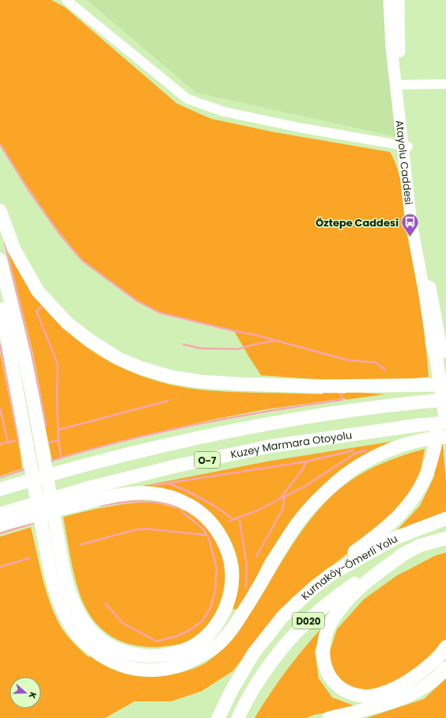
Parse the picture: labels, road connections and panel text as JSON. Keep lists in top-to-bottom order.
{
  "streets": {
    "highway": [
      "Kuzey Marmara Otoyolu",
      "O-7",
      "Kurnaköy-Ömerli Yolu",
      "D020"
    ],
    "main road": ["Atayolu Caddesi"]
  },
  "places": {
    "bus stop": ["Öztepe Caddesi"]
  },
  "north": "right"
}
